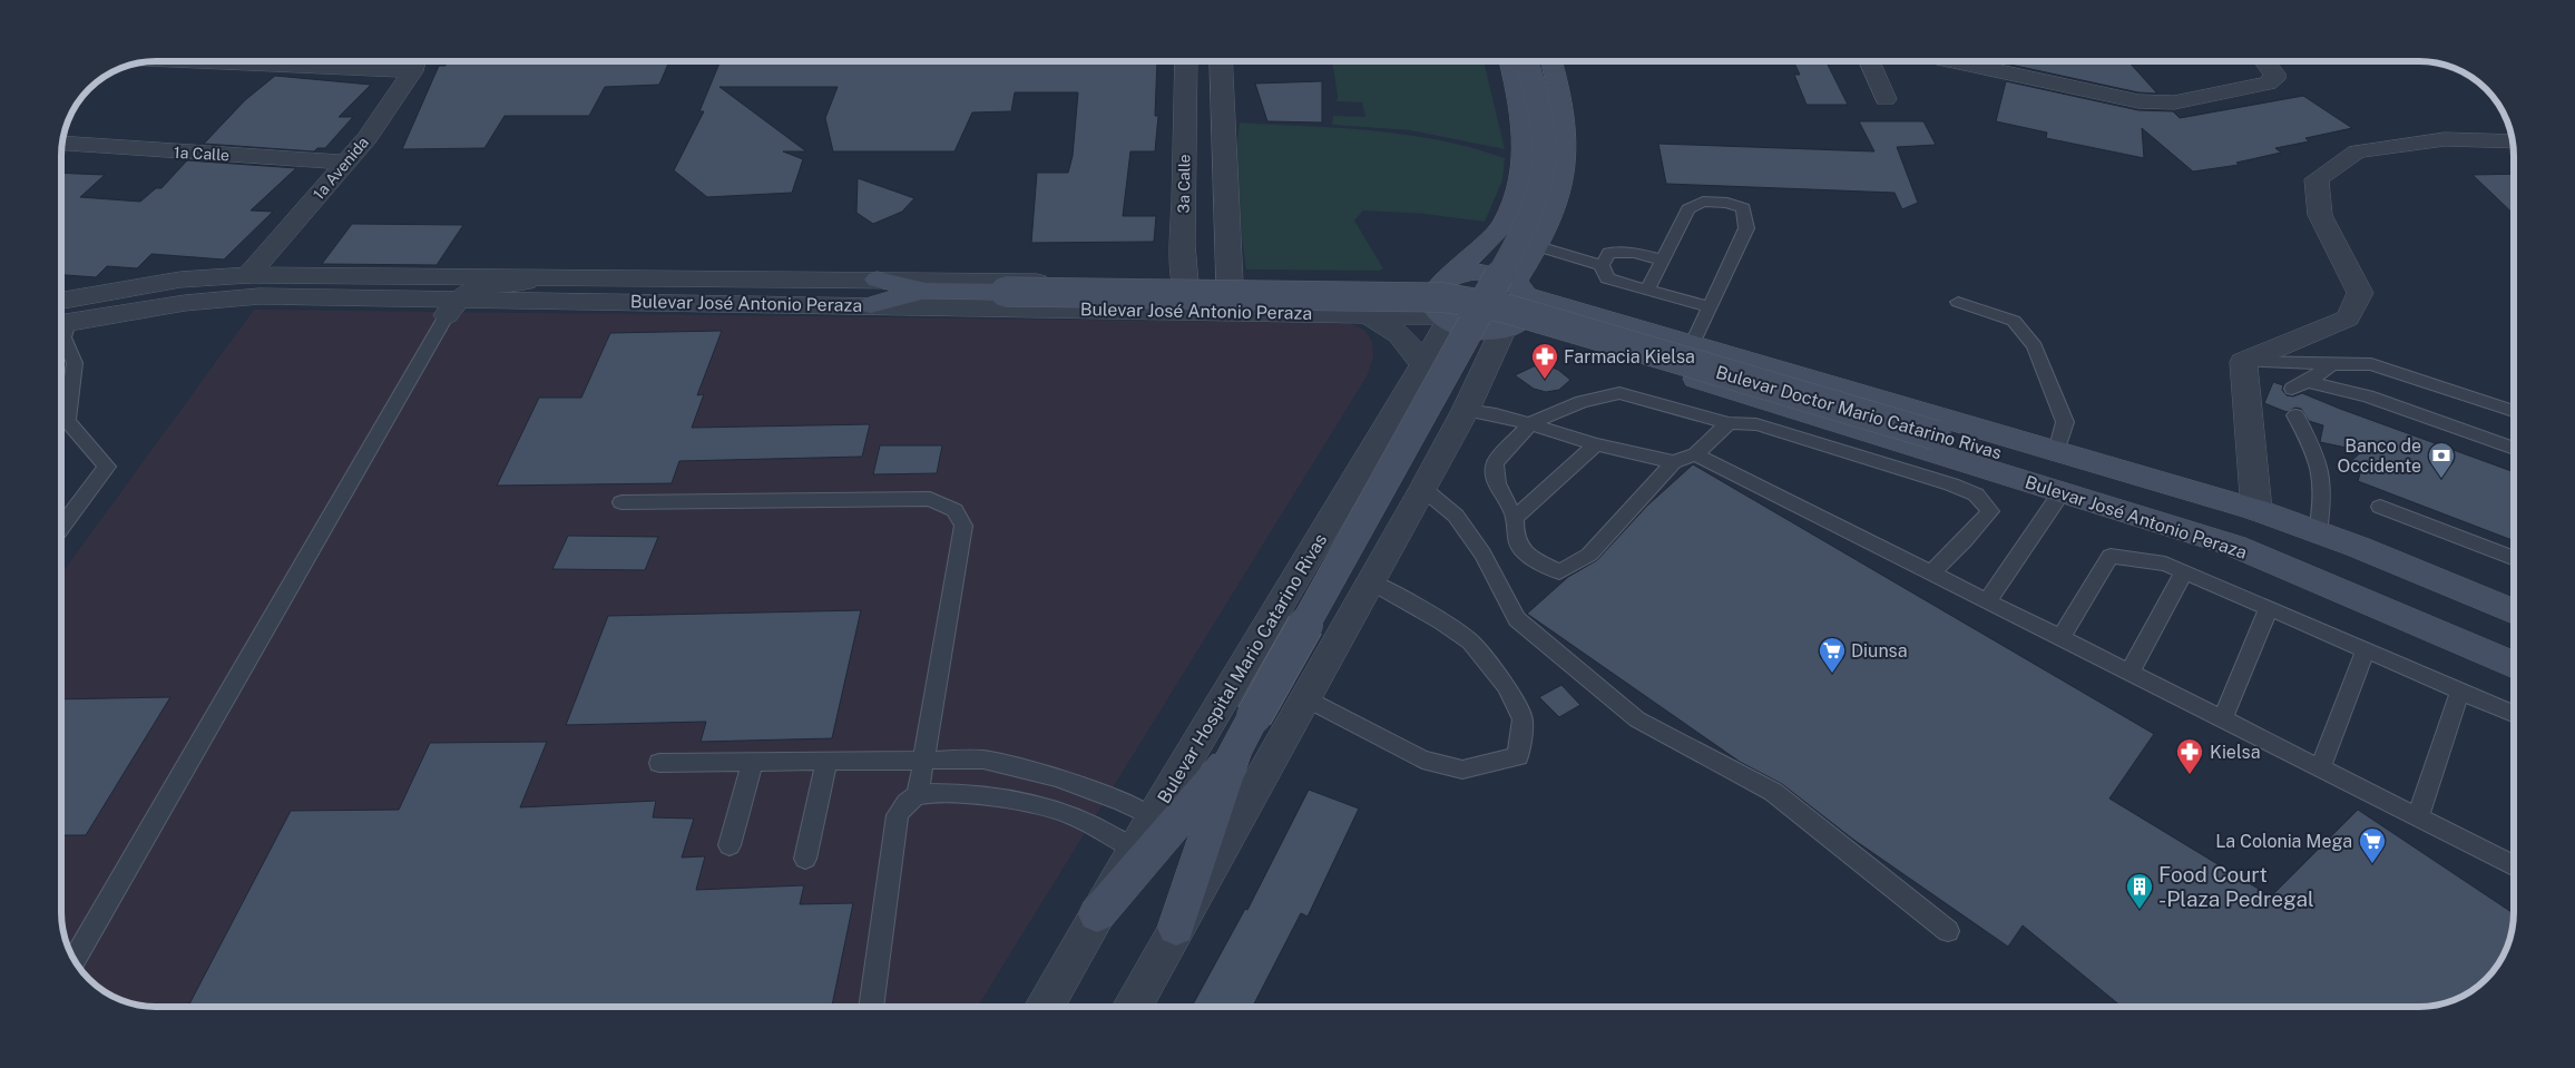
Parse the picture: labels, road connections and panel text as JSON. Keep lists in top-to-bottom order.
{
  "streets": {
    "main road": ["Bulevar José Antonio Peraza", "Bulevar Doctor Mario Catarino Rivas", "Bulevar Hospital Mario Catarino Rivas"],
    "street": ["1a Calle", "1a Avenida", "3a Calle"]
  },
  "crossings": [
    ["1a Calle", "1a Avenida"],
    ["1a Avenida", "Bulevar José Antonio Peraza"],
    ["3a Calle", "Bulevar José Antonio Peraza"],
    ["Bulevar José Antonio Peraza", "Bulevar Hospital Mario Catarino Rivas"]
  ],
  "places": {
    "pharmacy": ["Farmacia Kielsa", "Kielsa"],
    "bank": ["Banco de Occidente"],
    "supermarket": ["Diunsa", "La Colonia Mega"],
    "building": ["Food Court -Plaza Pedregal"]
  }
}
